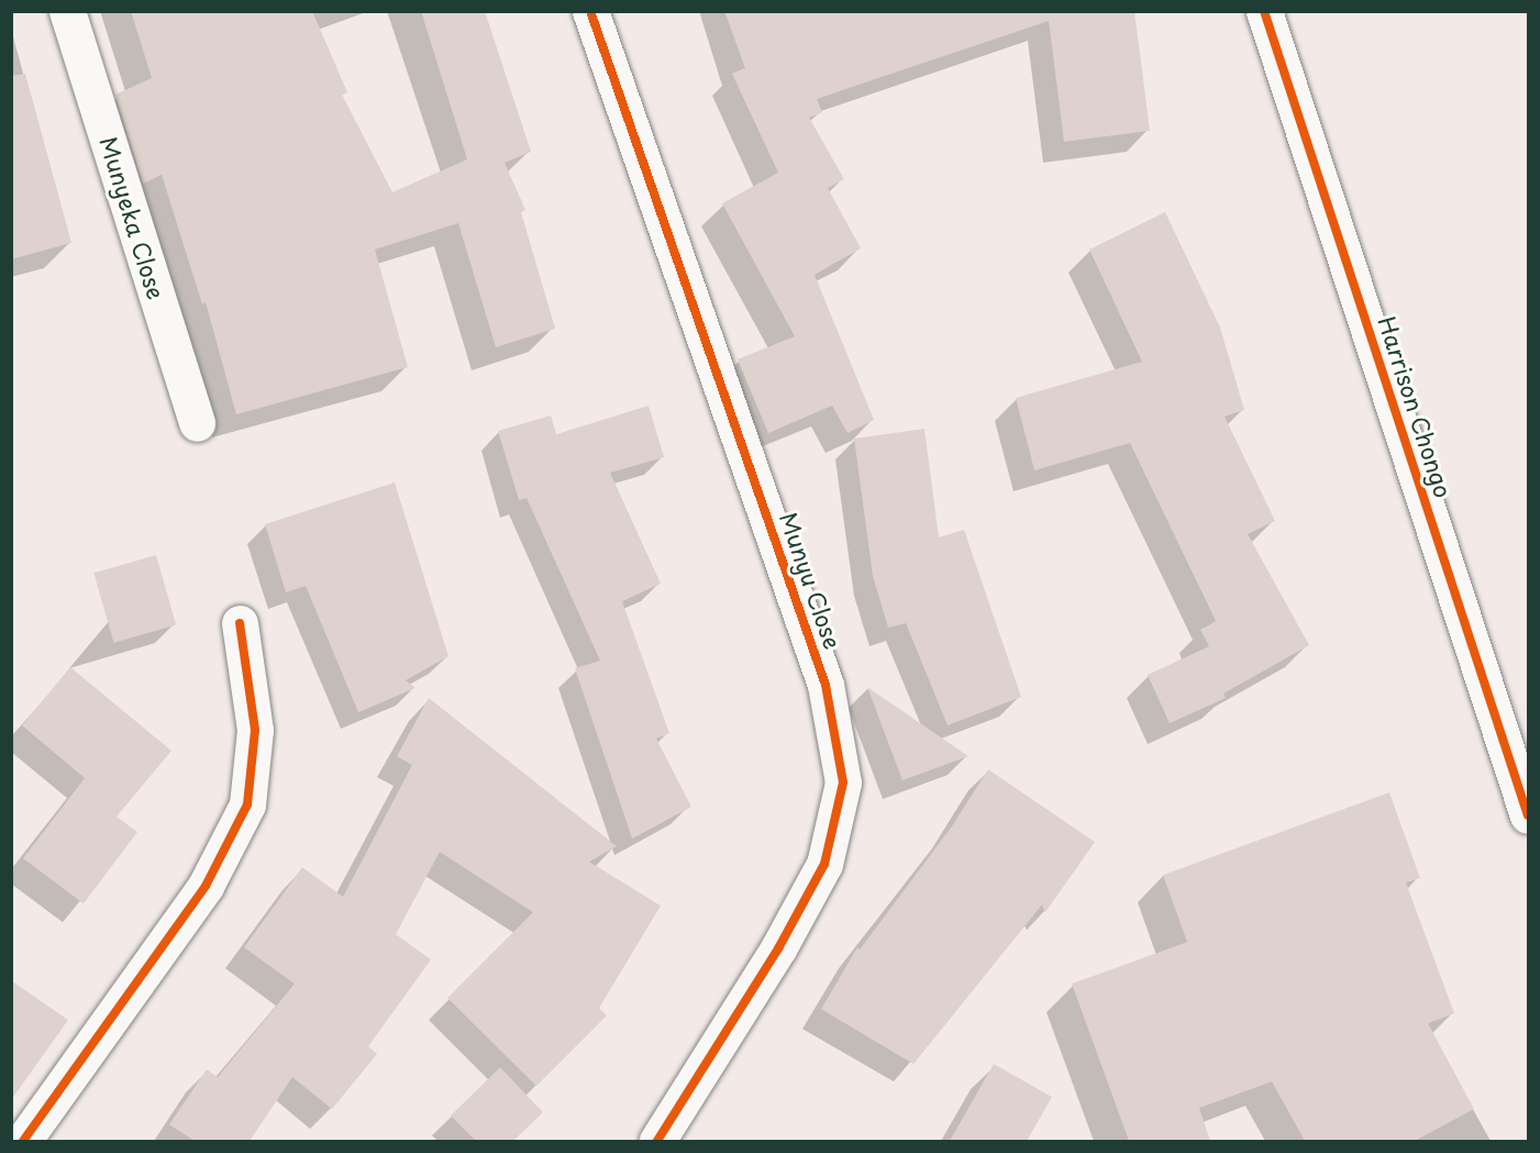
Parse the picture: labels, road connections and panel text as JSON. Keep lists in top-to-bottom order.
{
  "streets": {
    "street": ["Munyeka Close", "Harrison Chongo", "Munyu Close"]
  }
}
